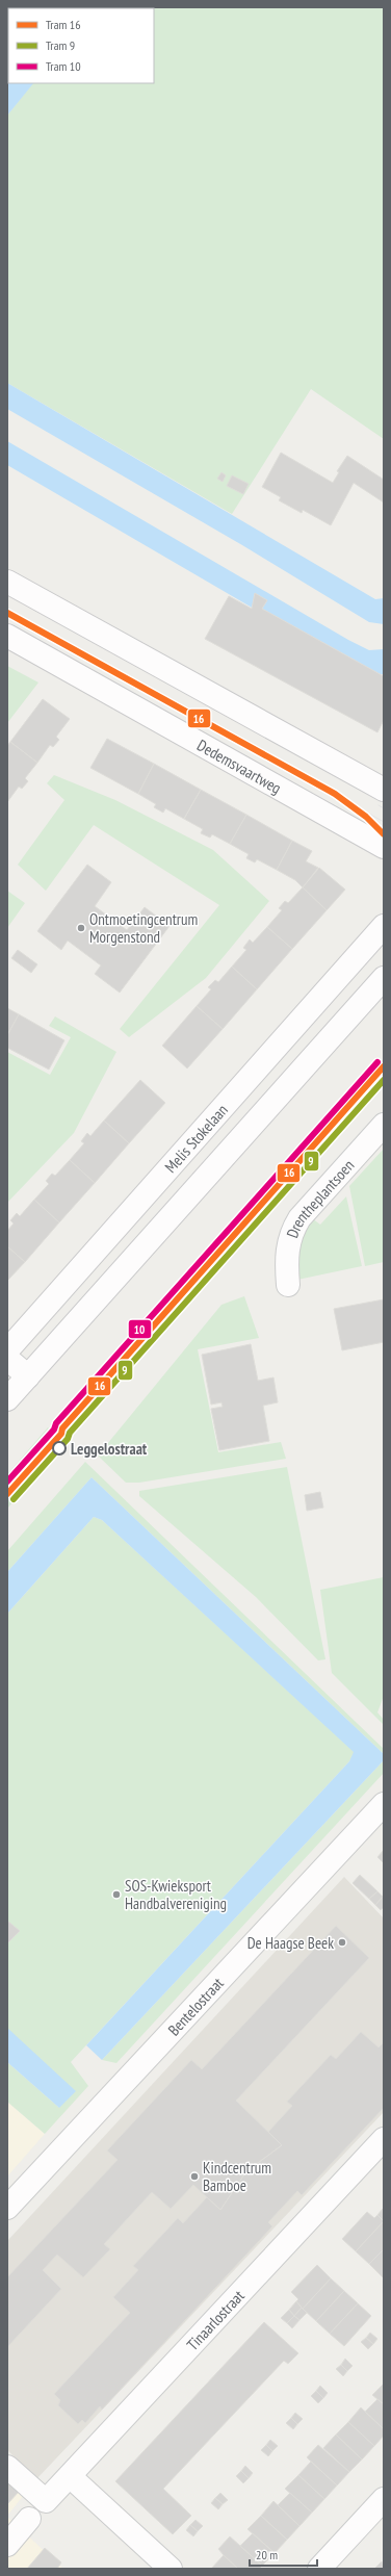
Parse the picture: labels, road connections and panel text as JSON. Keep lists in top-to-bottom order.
{
  "streets": {
    "street": [
      "Dedemsvaartweg",
      "Melis Stokelaan",
      "Drentheplantsoen",
      "Bentelostraat",
      "Tinaarlostraat"
    ]
  },
  "places": [
    "Ontmoetingcentrum Morgenstond",
    "Leggelostraat",
    "SOS-Kwieksport Handbalvereniging",
    "De Haagse Beek",
    "Kindcentrum Bamboe"
  ],
  "lines": ["tram line 16", "tram line 10", "tram line 9"],
  "legend": ["Tram 16", "Tram 9", "Tram 10"],
  "scale_bar": "20 m"
}
